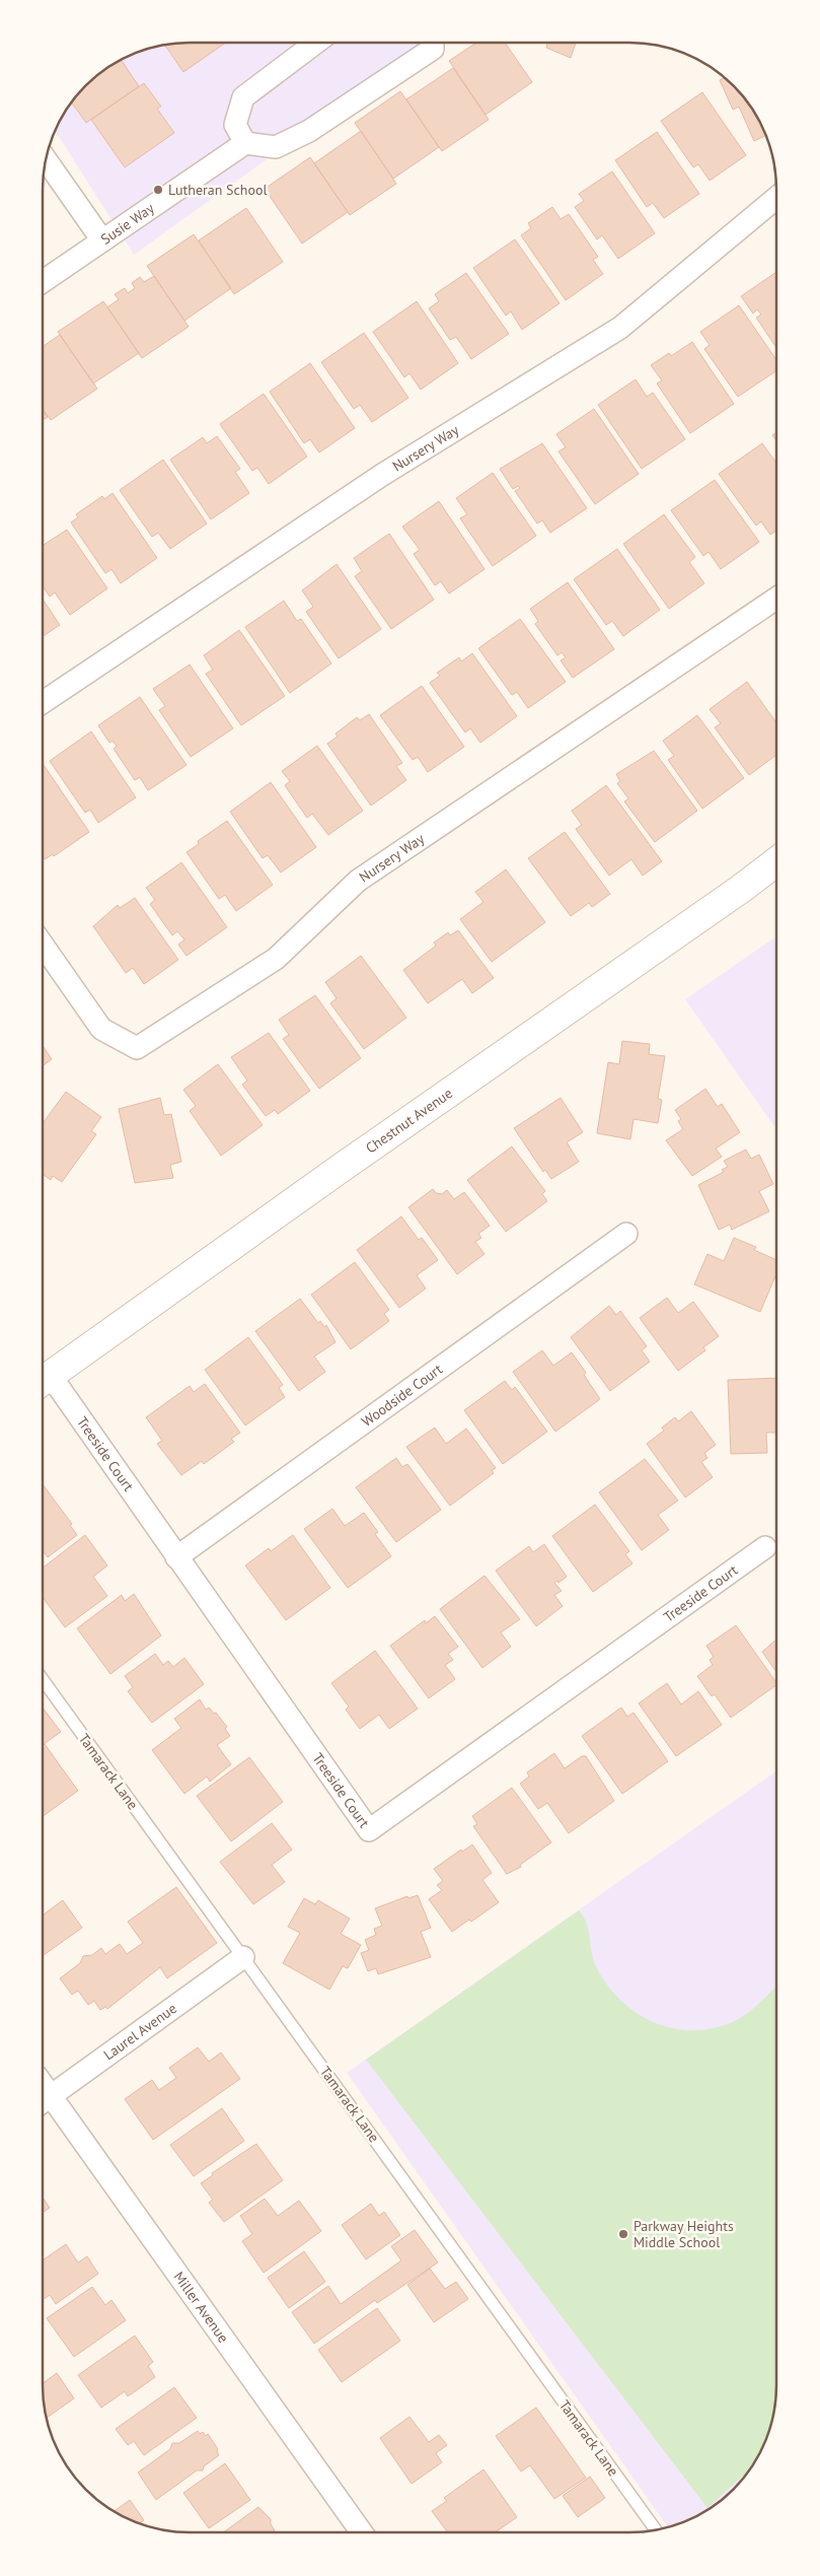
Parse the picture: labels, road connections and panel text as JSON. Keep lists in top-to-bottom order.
{
  "streets": {
    "main road": ["Chestnut Avenue"],
    "street": [
      "Susie Way",
      "Nursery Way",
      "Woodside Court",
      "Treeside Court",
      "Laurel Avenue",
      "Miller Avenue"
    ],
    "lane": ["Tamarack Lane"]
  },
  "crossings": [
    ["Chestnut Avenue", "Treeside Court"],
    ["Woodside Court", "Treeside Court"],
    ["Tamarack Lane", "Laurel Avenue"],
    ["Laurel Avenue", "Miller Avenue"]
  ],
  "places": ["Lutheran School", "Parkway Heights Middle School"]
}
